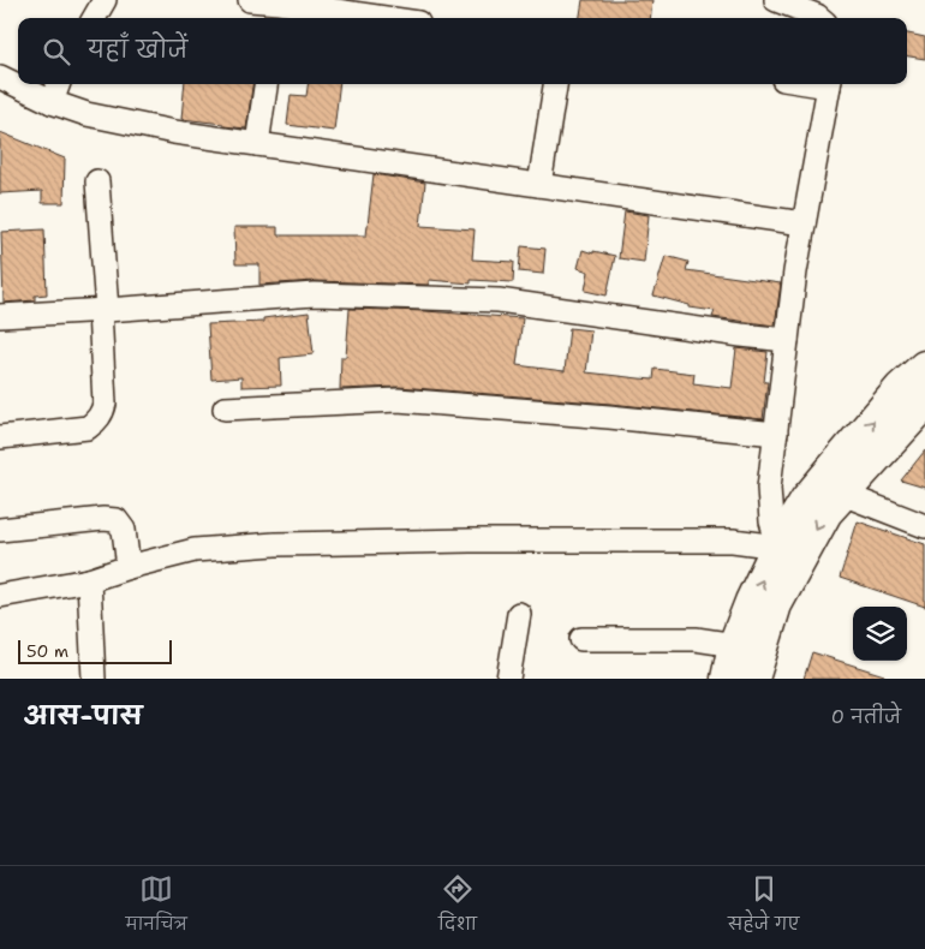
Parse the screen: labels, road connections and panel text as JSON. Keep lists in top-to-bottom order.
{
  "scale_bar": "50 m",
  "page": {
    "search": "यहाँ खोजें",
    "scale": "50 m",
    "heading": ["आस-पास", "0 नतीजे"],
    "nav": ["मानचित्र", "दिशा", "सहेजे गए"]
  }
}
